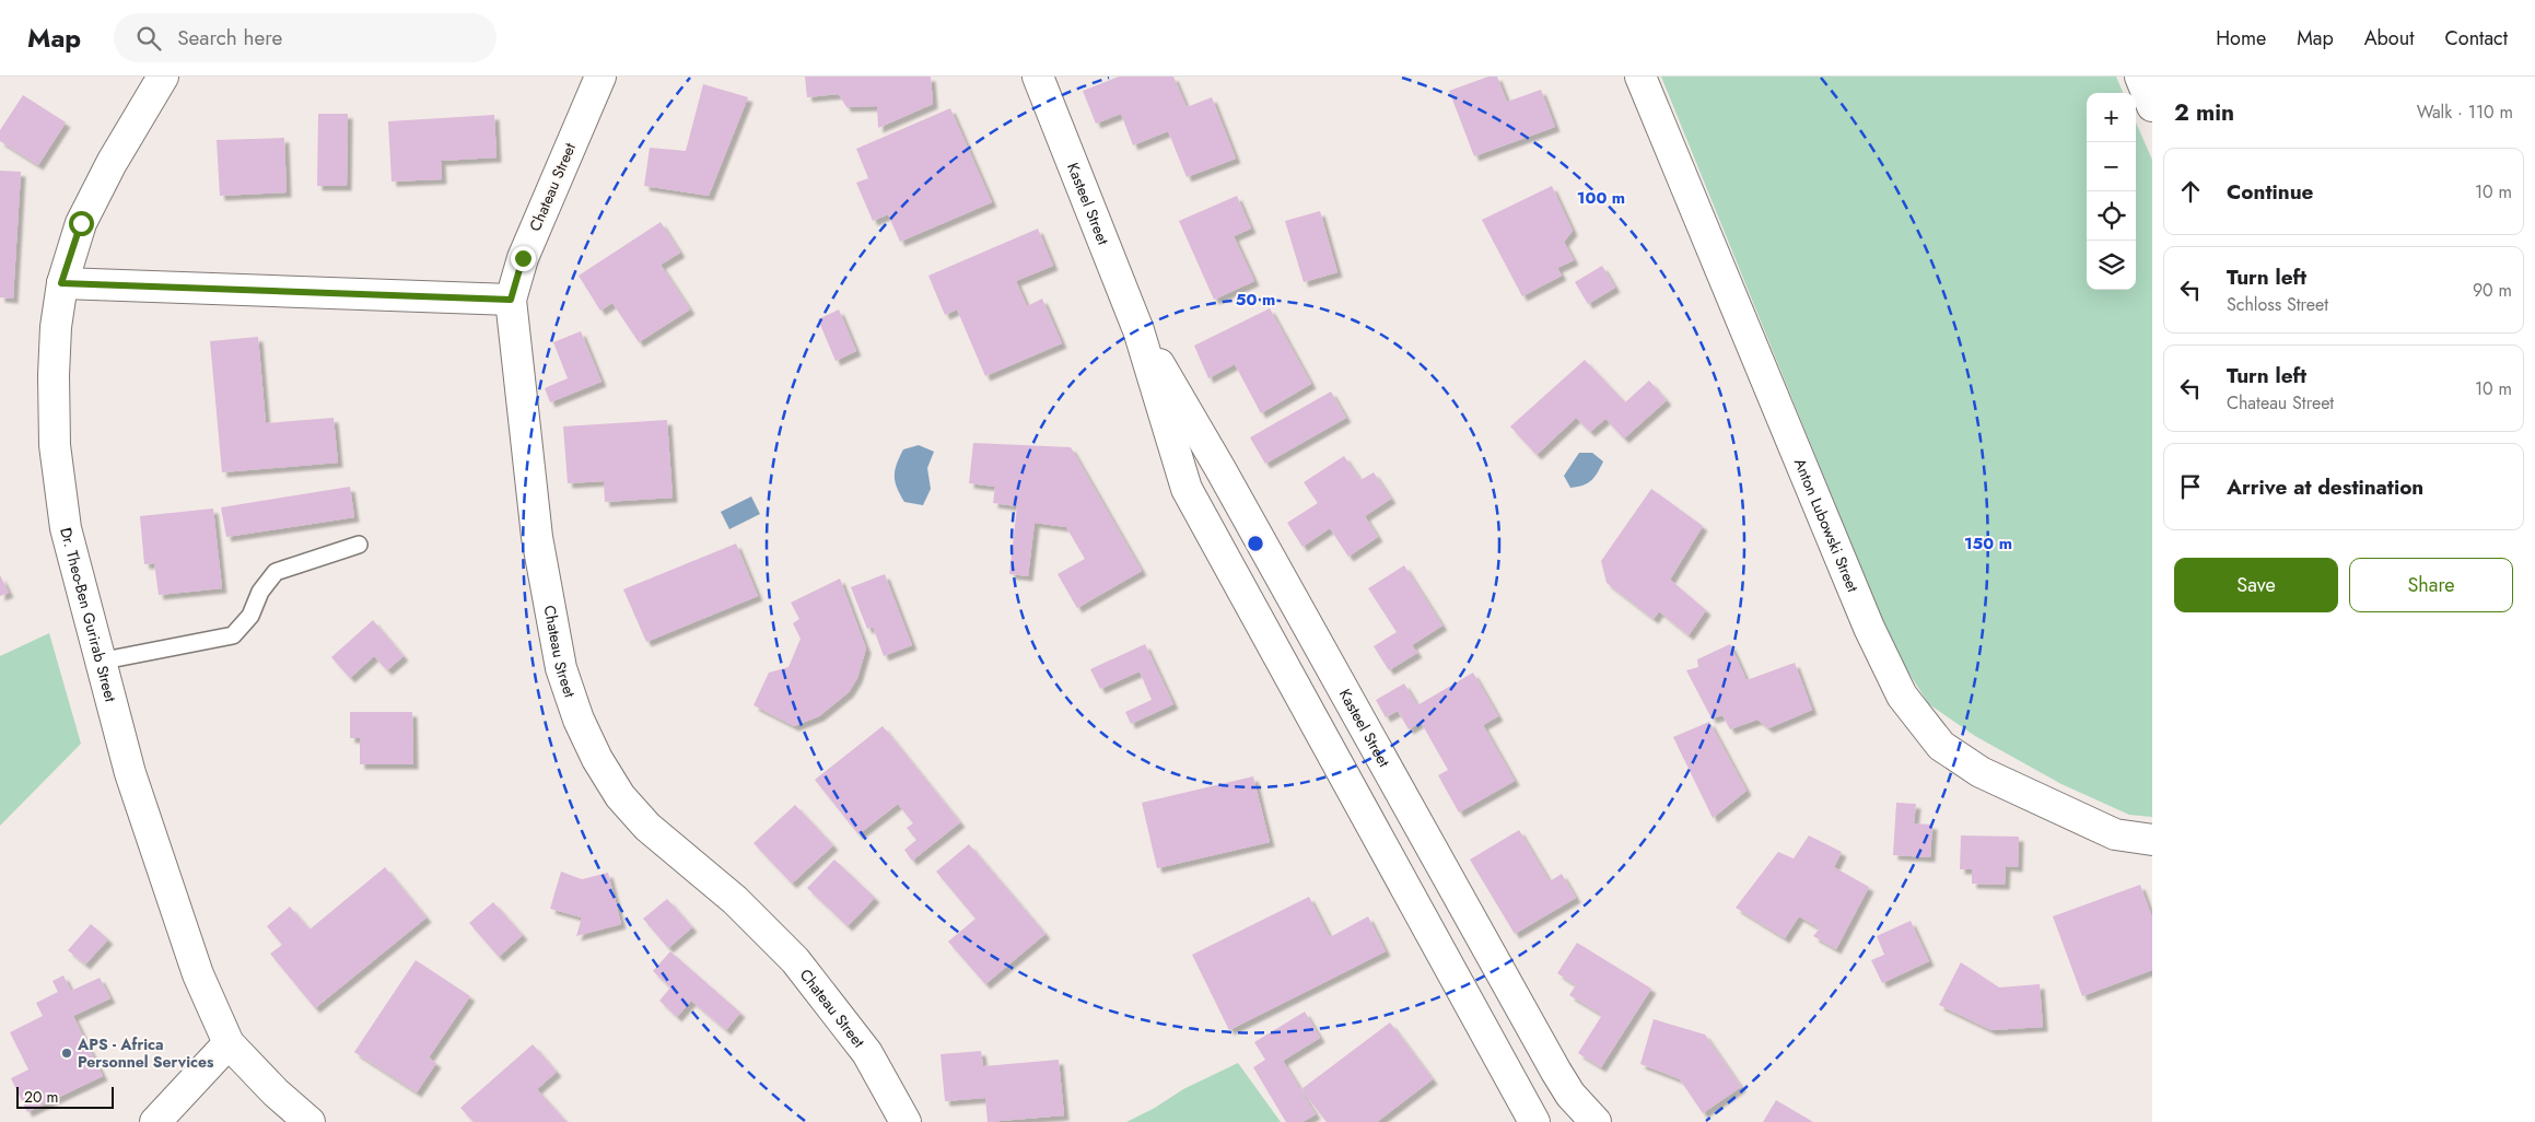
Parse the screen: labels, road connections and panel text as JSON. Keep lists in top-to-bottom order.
{
  "streets": {
    "street": [
      "Chateau Street",
      "Kasteel Street",
      "Anton Lubowski Street",
      "Dr. Theo-Ben Gurirab Street"
    ]
  },
  "places": ["APS - Africa Personnel Services"],
  "scale_bar": "20 m",
  "page": {
    "header": "Map",
    "search": "Search here",
    "nav": [
      "Home",
      "Map",
      "About",
      "Contact"
    ],
    "heading": ["2 min", "Walk · 110 m"],
    "map_buttons": ["+", "−"],
    "list": [
      ["Continue", "10 m"],
      ["Turn left", "Schloss Street", "90 m"],
      ["Turn left", "Chateau Street", "10 m"],
      "Arrive at destination"
    ],
    "buttons": ["Save", "Share"],
    "scale": "20 m"
  },
  "rings": ["100 m", "50 m", "150 m"]
}
